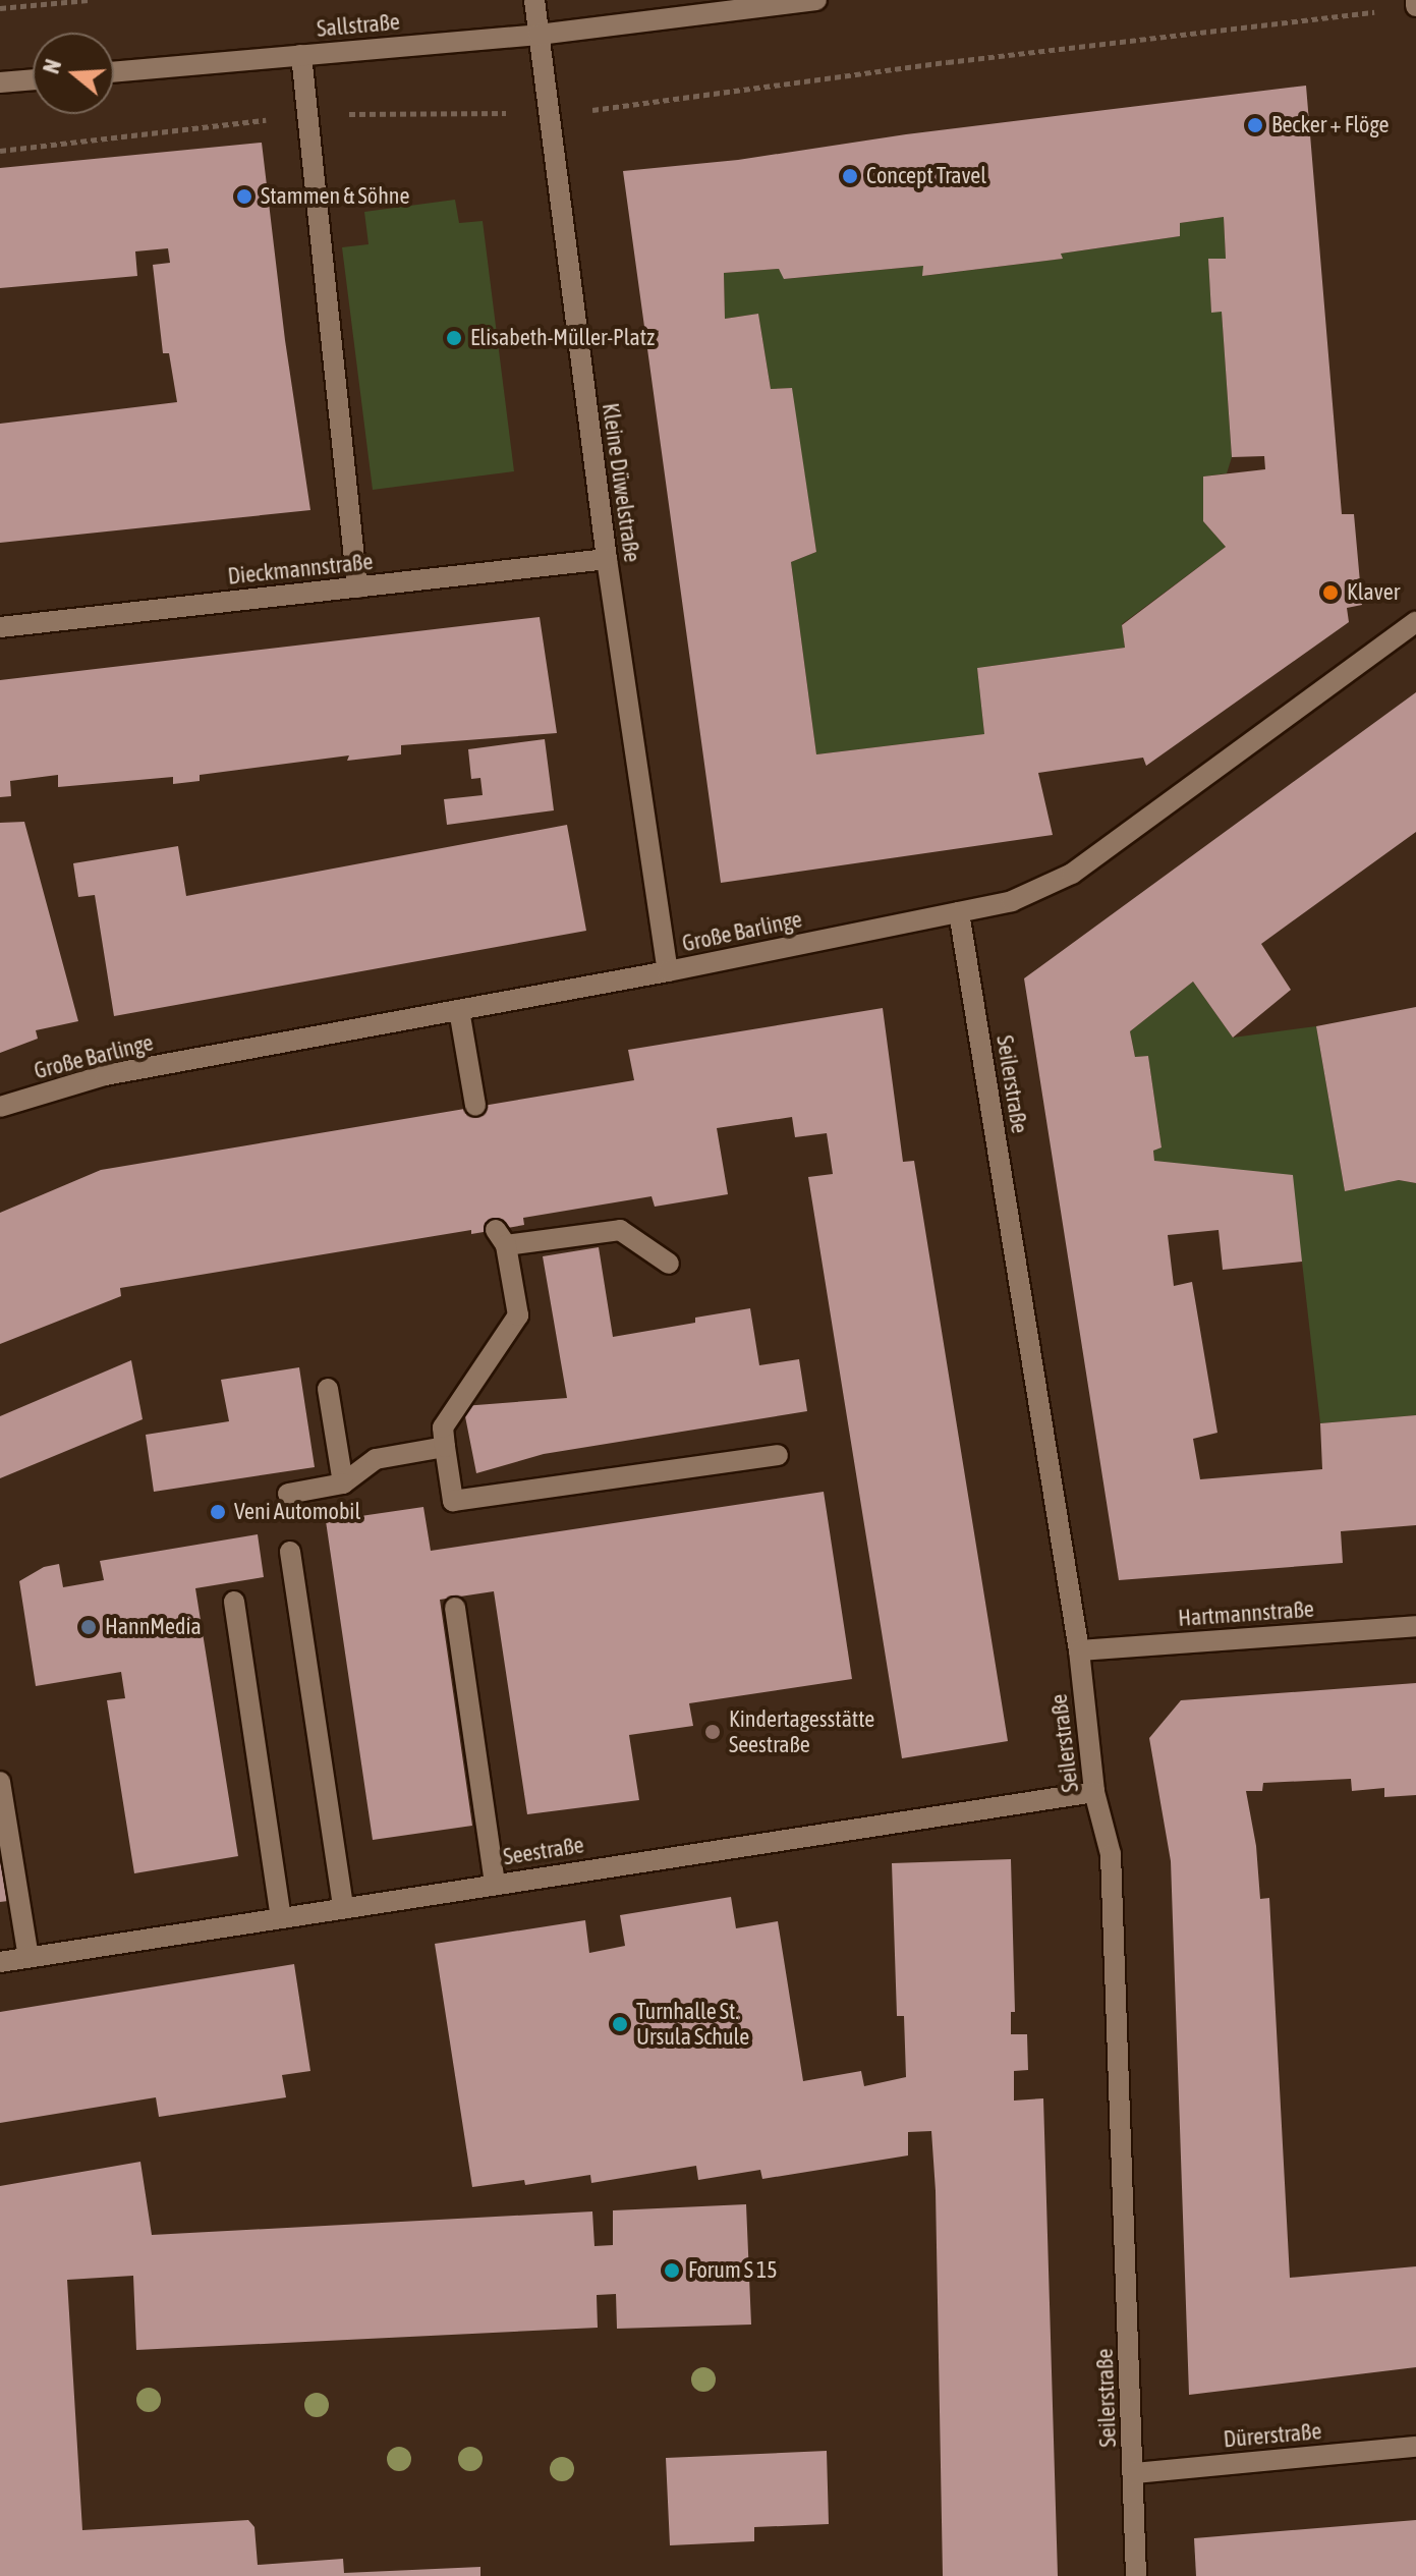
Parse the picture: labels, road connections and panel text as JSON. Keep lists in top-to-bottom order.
{
  "streets": {
    "street": [
      "Sallstraße",
      "Kleine Düwelstraße",
      "Dieckmannstraße",
      "Große Barlinge",
      "Seilerstraße",
      "Hartmannstraße",
      "Seestraße",
      "Dürerstraße"
    ]
  },
  "crossings": [
    ["Sallstraße", "Kleine Düwelstraße"],
    ["Kleine Düwelstraße", "Dieckmannstraße"],
    ["Kleine Düwelstraße", "Große Barlinge"],
    ["Große Barlinge", "Seilerstraße"],
    ["Seilerstraße", "Hartmannstraße"],
    ["Seilerstraße", "Seestraße"],
    ["Seilerstraße", "Dürerstraße"]
  ],
  "places": [
    "Becker + Flöge",
    "Concept Travel",
    "Stammen & Söhne",
    "Elisabeth-Müller-Platz",
    "Klaver",
    "Veni Automobil",
    "HannMedia",
    "Kindertagesstätte Seestraße",
    "Turnhalle St. Ursula Schule",
    "Forum S 15"
  ],
  "north": "left"
}
